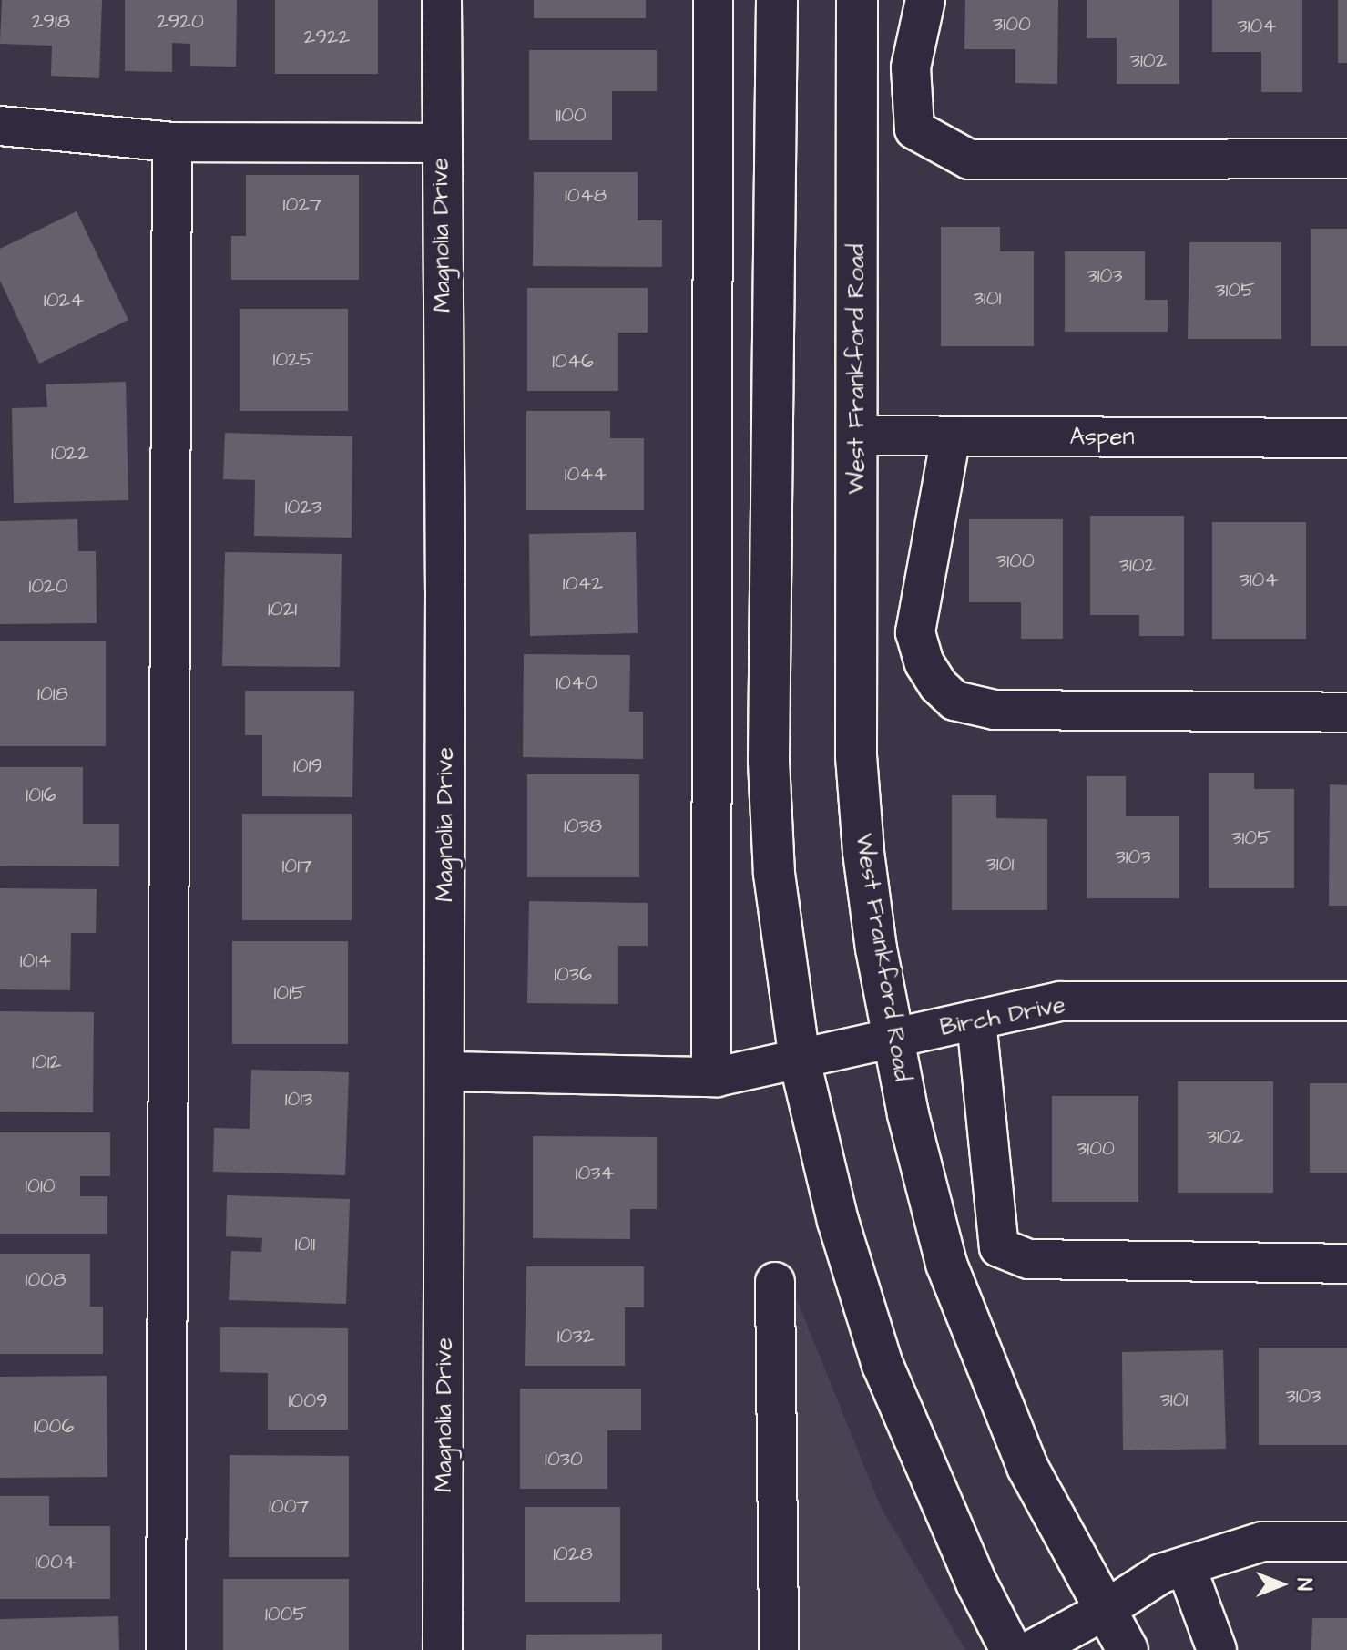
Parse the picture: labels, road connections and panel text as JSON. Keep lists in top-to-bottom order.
{
  "streets": {
    "main road": ["West Frankford Road"],
    "street": ["Magnolia Drive", "Aspen", "Birch Drive"]
  },
  "crossings": [
    ["Magnolia Drive", "Birch Drive"],
    ["West Frankford Road", "Aspen"],
    ["West Frankford Road", "Birch Drive"]
  ],
  "house_numbers": [
    "2918",
    "2920",
    "3100",
    "3104",
    "2922",
    "3102",
    "1100",
    "1048",
    "1027",
    "3103",
    "3105",
    "3101",
    "1024",
    "1025",
    "1046",
    "1022",
    "1044",
    "1023",
    "3100",
    "3102",
    "3104",
    "1042",
    "1020",
    "1021",
    "1040",
    "1018",
    "1019",
    "1016",
    "1038",
    "3105",
    "3103",
    "3101",
    "1017",
    "1014",
    "1036",
    "1015",
    "1012",
    "1013",
    "3102",
    "3100",
    "1034",
    "1010",
    "1011",
    "1008",
    "1032",
    "3103",
    "3101",
    "1009",
    "1006",
    "1030",
    "1007",
    "1028",
    "1004",
    "1005"
  ],
  "north": "right"
}
